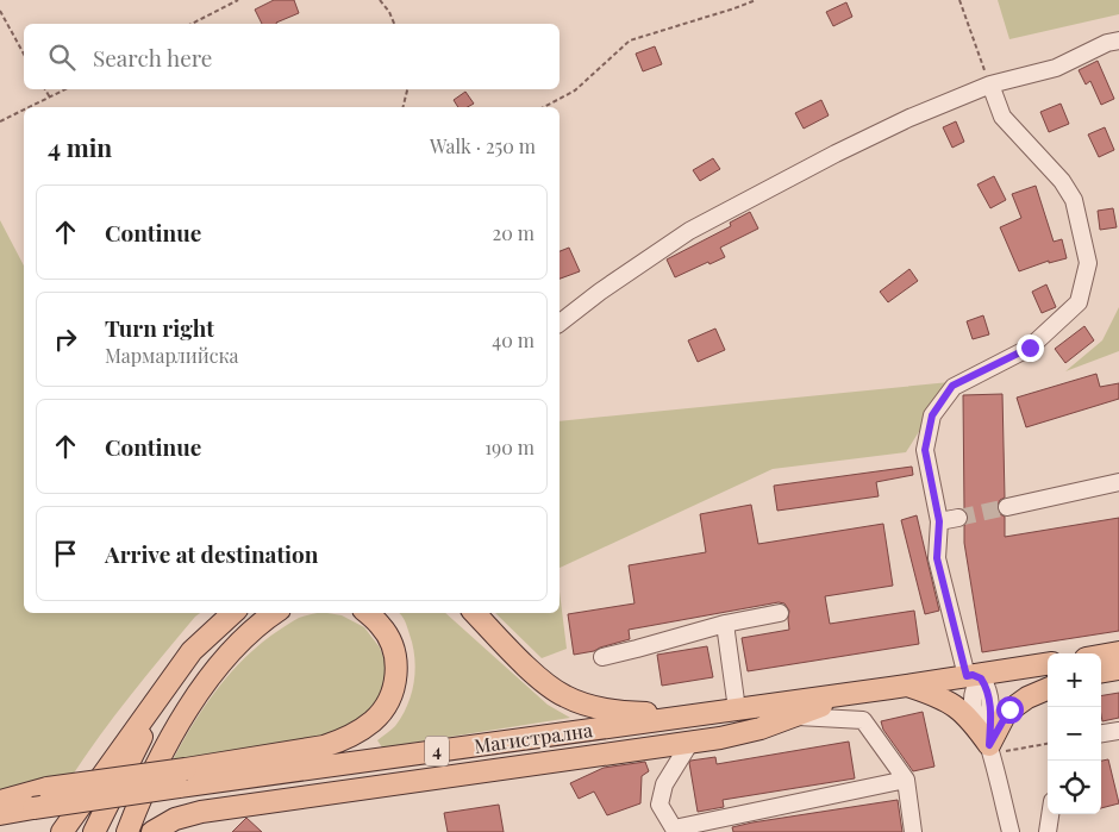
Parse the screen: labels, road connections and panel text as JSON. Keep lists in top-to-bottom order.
{
  "streets": {
    "main road": ["Магистрална", "4"]
  },
  "page": {
    "search": "Search here",
    "heading": ["4 min", "Walk · 250 m"],
    "list": [
      ["Continue", "20 m"],
      ["Turn right", "Мармарлийска", "40 m"],
      ["Continue", "190 m"],
      "Arrive at destination"
    ],
    "map_buttons": ["+", "−"]
  }
}
